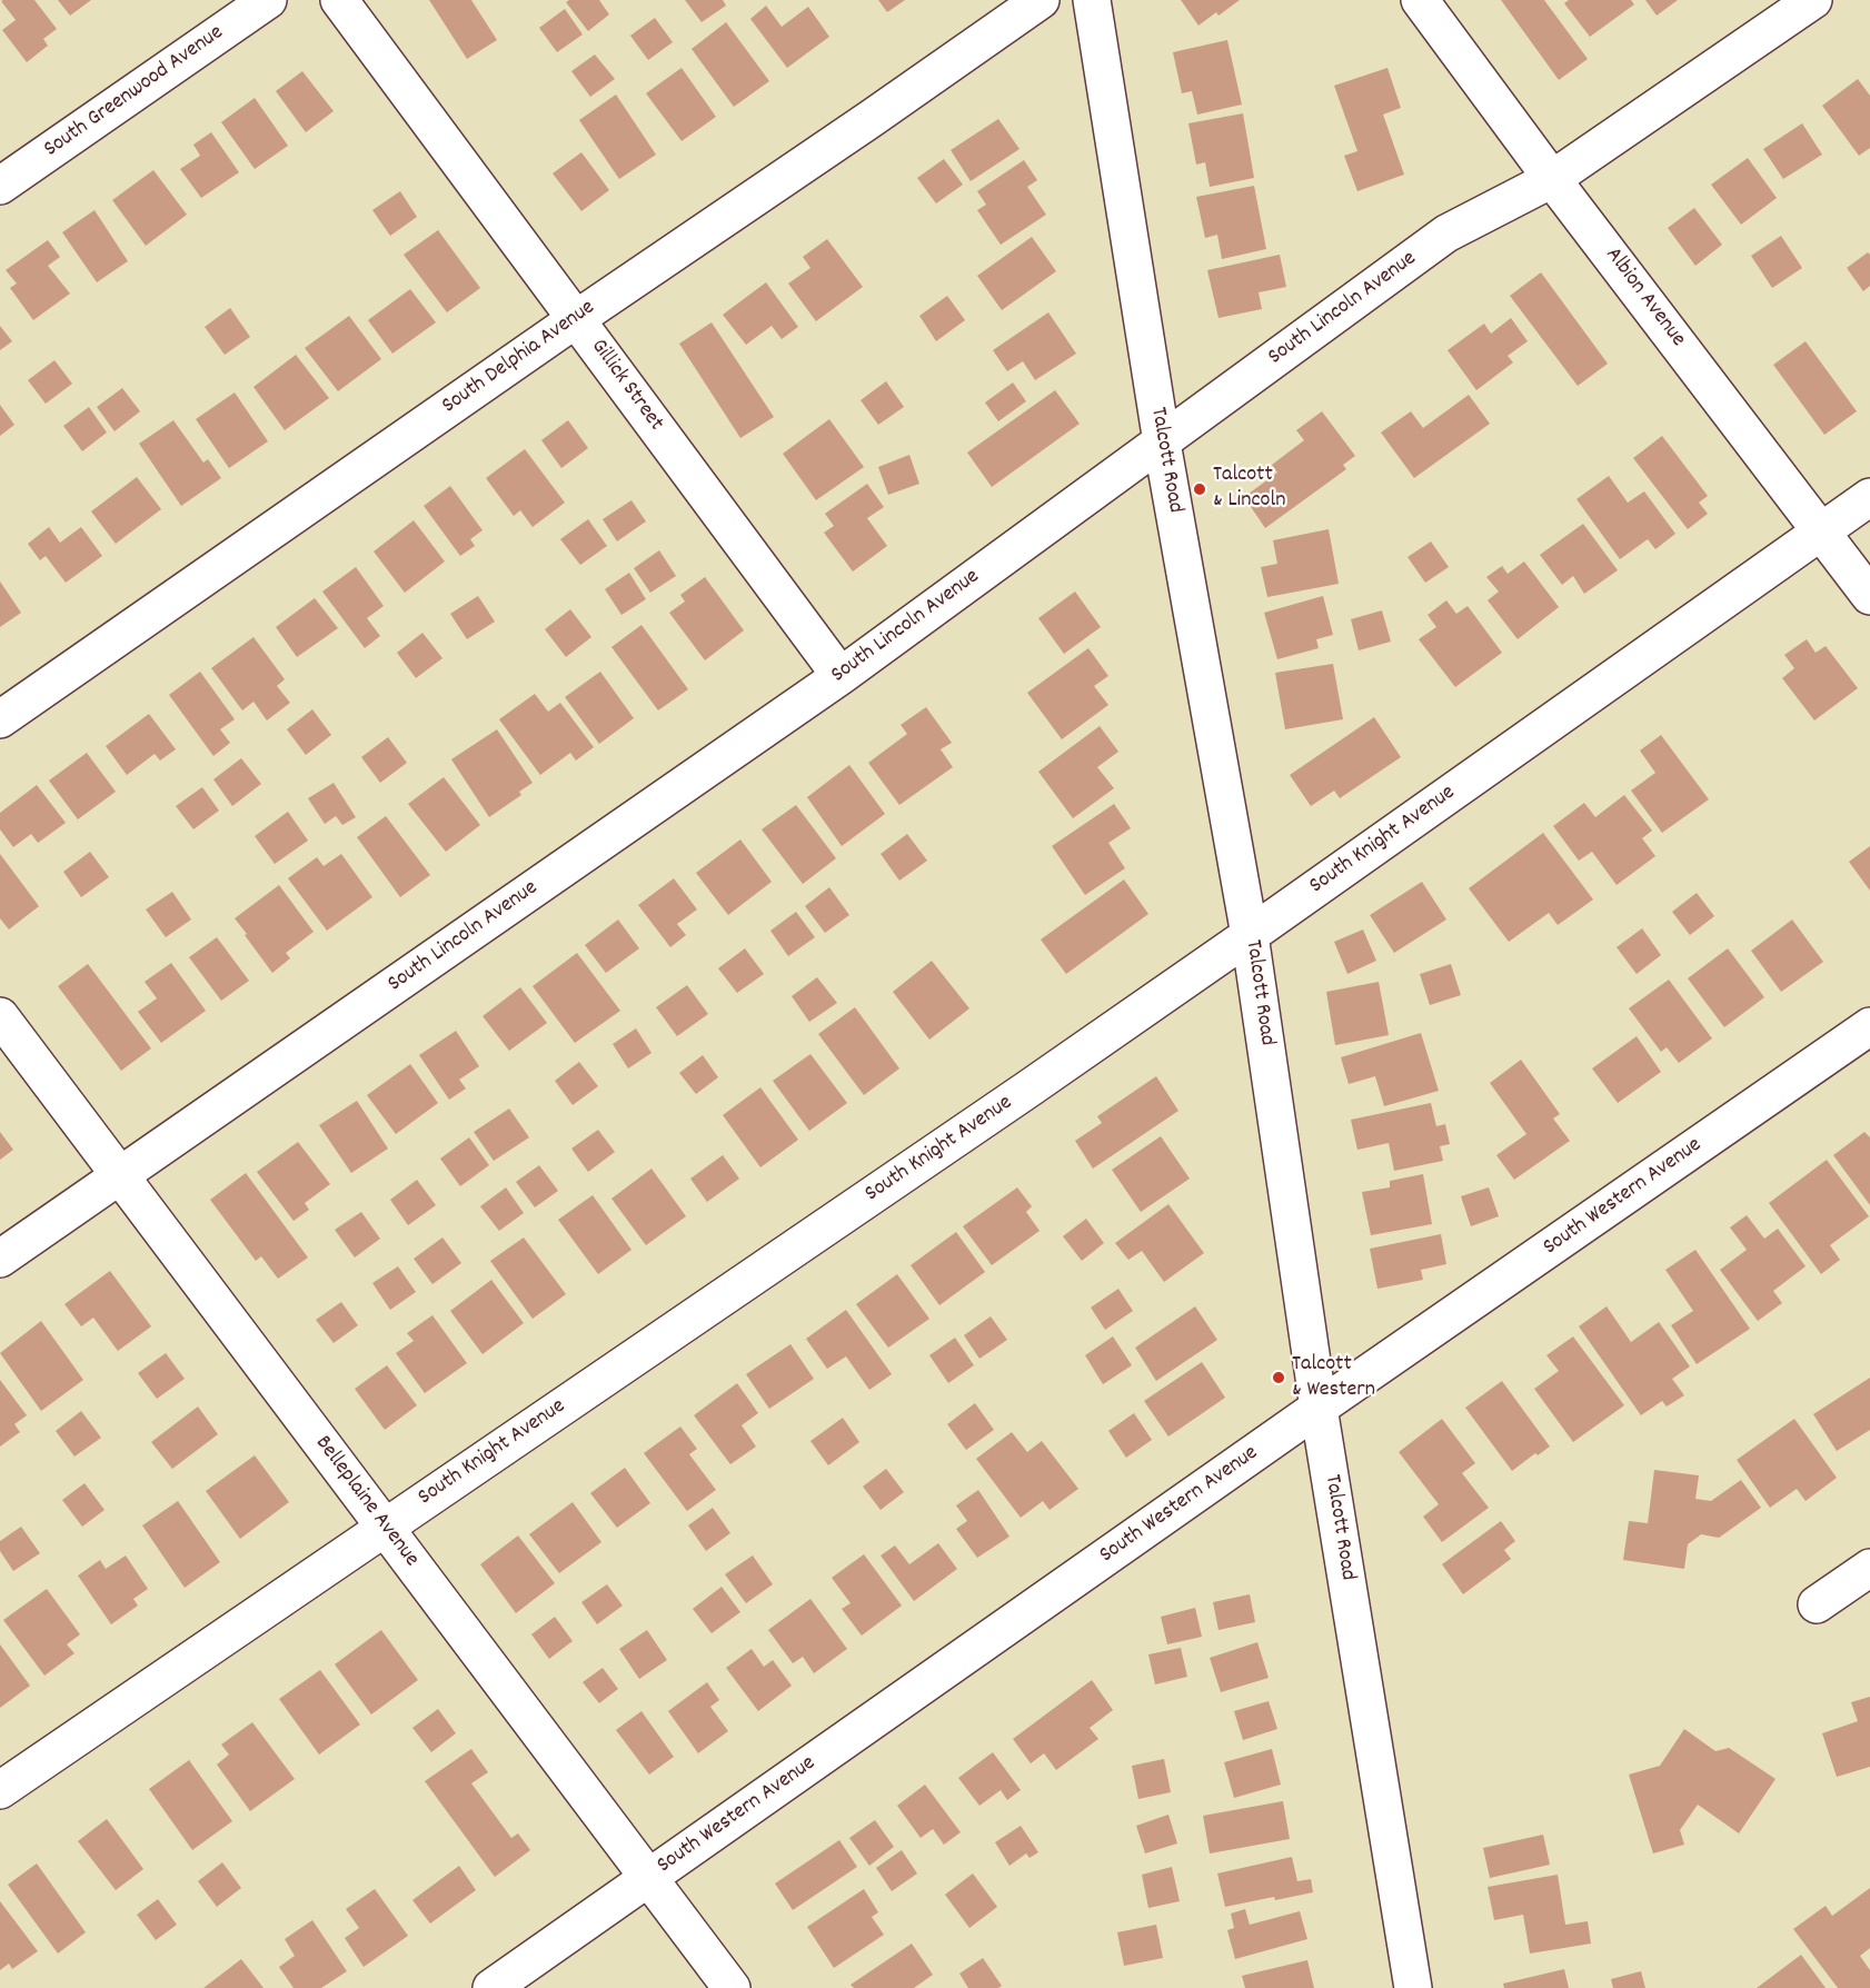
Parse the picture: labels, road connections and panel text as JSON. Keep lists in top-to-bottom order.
{
  "streets": {
    "street": [
      "South Greenwood Avenue",
      "Albion Avenue",
      "South Lincoln Avenue",
      "South Delphia Avenue",
      "Gillick Street",
      "Talcott Road",
      "South Knight Avenue",
      "South Western Avenue",
      "Belleplaine Avenue"
    ]
  },
  "crossings": [
    ["Albion Avenue", "South Lincoln Avenue"],
    ["Albion Avenue", "South Knight Avenue"],
    ["South Lincoln Avenue", "Gillick Street"],
    ["South Lincoln Avenue", "Talcott Road"],
    ["South Lincoln Avenue", "Belleplaine Avenue"],
    ["South Delphia Avenue", "Gillick Street"],
    ["Talcott Road", "South Knight Avenue"],
    ["Talcott Road", "South Western Avenue"],
    ["South Knight Avenue", "Belleplaine Avenue"],
    ["South Western Avenue", "Belleplaine Avenue"]
  ],
  "places": ["Talcott & Lincoln", "Talcott & Western"]
}
